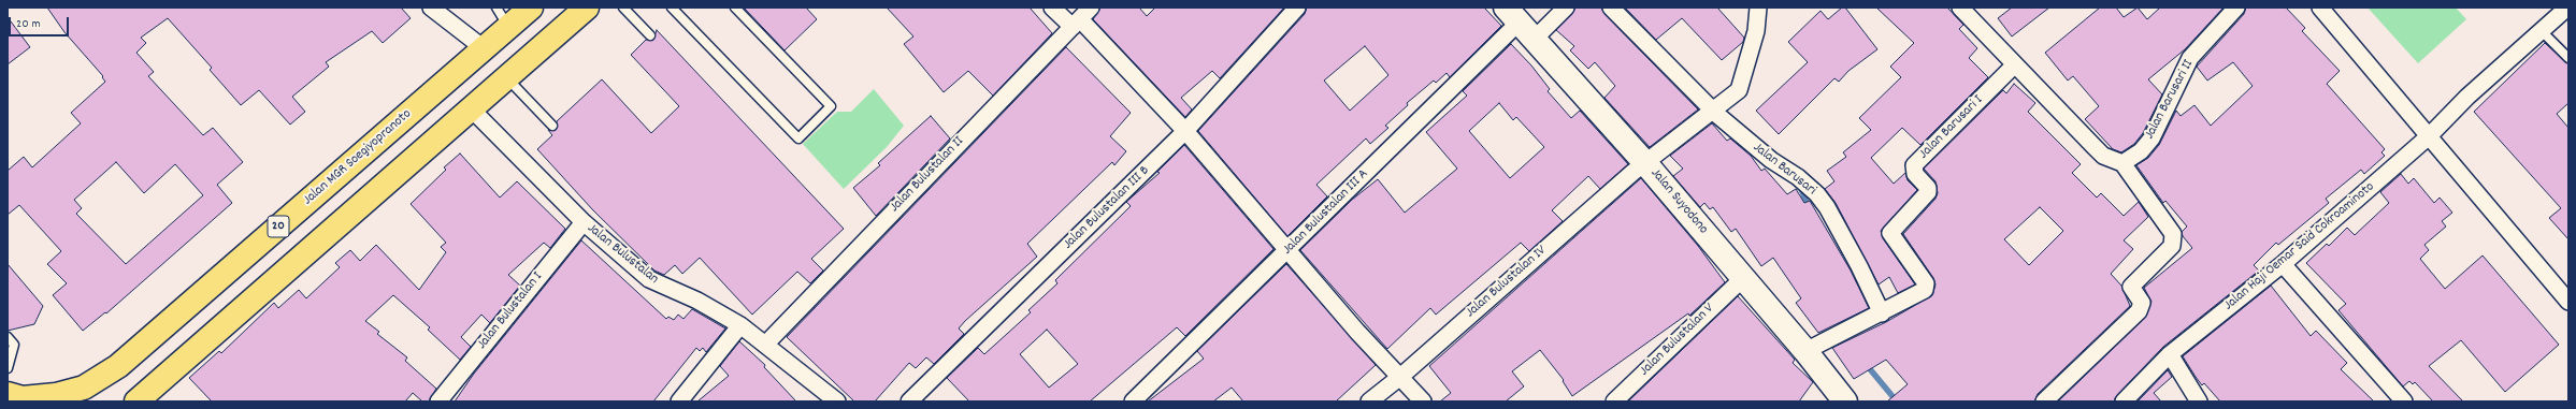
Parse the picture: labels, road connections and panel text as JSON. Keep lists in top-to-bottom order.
{
  "streets": {
    "highway": ["Jalan MGR Soegiyopranoto", "20"],
    "street": [
      "Jalan Barusari II",
      "Jalan Barusari I",
      "Jalan Barusari",
      "Jalan Bulustalan II",
      "Jalan Suyodono",
      "Jalan Bulustalan III B",
      "Jalan Bulustalan III A",
      "Jalan Haji Oemar Said Cokroaminoto",
      "Jalan Bulustalan",
      "Jalan Bulustalan IV",
      "Jalan Bulustalan I",
      "Jalan Bulustalan V"
    ]
  },
  "crossings": [
    ["Jalan Barusari I", "Jalan Barusari"],
    ["Jalan Barusari I", "Jalan Suyodono"],
    ["Jalan Bulustalan II", "Jalan Bulustalan"],
    ["Jalan Suyodono", "Jalan Bulustalan III A"],
    ["Jalan Suyodono", "Jalan Bulustalan IV"],
    ["Jalan Suyodono", "Jalan Bulustalan V"],
    ["Jalan Bulustalan", "Jalan Bulustalan I"]
  ],
  "scale_bar": "20 m"
}
